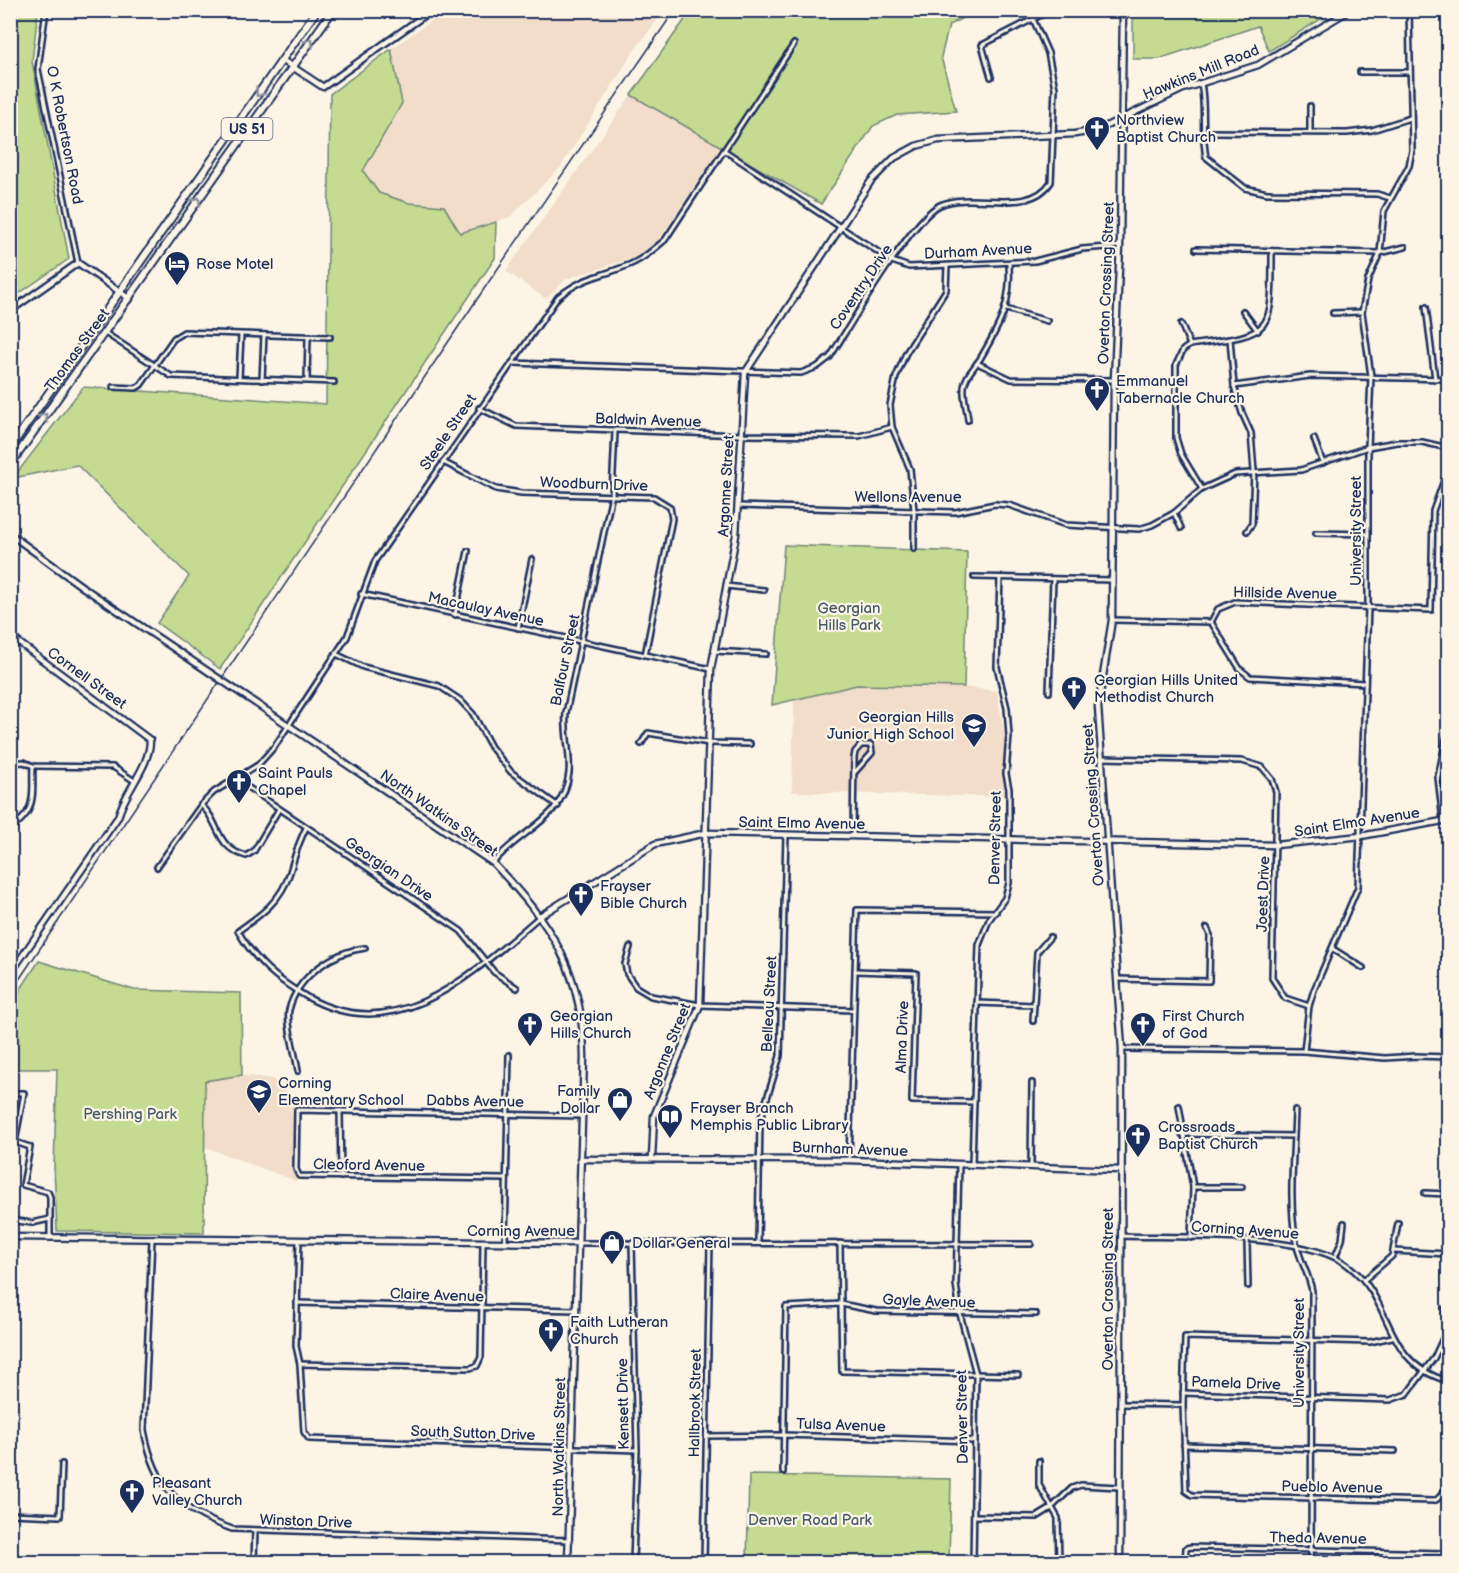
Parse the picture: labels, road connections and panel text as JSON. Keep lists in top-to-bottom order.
{
  "streets": {
    "highway": ["US 51", "Thomas Street"],
    "street": [
      "Hawkins Mill Road",
      "O K Robertson Road",
      "Durham Avenue",
      "Overton Crossing Street",
      "Coventry Drive",
      "Baldwin Avenue",
      "Steele Street",
      "Woodburn Drive",
      "Argonne Street",
      "Wellons Avenue",
      "University Street",
      "Hillside Avenue",
      "Macaulay Avenue",
      "Balfour Street",
      "Cornell Street",
      "North Watkins Street",
      "Saint Elmo Avenue",
      "Denver Street",
      "Georgian Drive",
      "Joest Drive",
      "Belleau Street",
      "Alma Drive",
      "Dabbs Avenue",
      "Burnham Avenue",
      "Cleoford Avenue",
      "Corning Avenue",
      "Claire Avenue",
      "Gayle Avenue",
      "Pamela Drive",
      "Hallbrook Street",
      "Kensett Drive",
      "Tulsa Avenue",
      "South Sutton Drive",
      "Pueblo Avenue",
      "Winston Drive",
      "Theda Avenue"
    ]
  },
  "crossings": [
    ["Hawkins Mill Road", "Overton Crossing Street"],
    ["Hawkins Mill Road", "Argonne Street"],
    ["US 51", "Thomas Street"],
    ["Durham Avenue", "Overton Crossing Street"],
    ["Durham Avenue", "Coventry Drive"],
    ["Durham Avenue", "Steele Street"],
    ["Durham Avenue", "Argonne Street"],
    ["Overton Crossing Street", "Argonne Street"],
    ["Overton Crossing Street", "Wellons Avenue"],
    ["Overton Crossing Street", "Saint Elmo Avenue"],
    ["Overton Crossing Street", "Joest Drive"],
    ["Overton Crossing Street", "Burnham Avenue"],
    ["Overton Crossing Street", "Corning Avenue"],
    ["Overton Crossing Street", "Pamela Drive"],
    ["Coventry Drive", "Steele Street"],
    ["Coventry Drive", "Argonne Street"],
    ["Baldwin Avenue", "Steele Street"],
    ["Baldwin Avenue", "Argonne Street"],
    ["Baldwin Avenue", "Balfour Street"],
    ["Steele Street", "Woodburn Drive"],
    ["Steele Street", "Macaulay Avenue"],
    ["Steele Street", "North Watkins Street"],
    ["Steele Street", "Georgian Drive"],
    ["Woodburn Drive", "Macaulay Avenue"],
    ["Woodburn Drive", "Balfour Street"],
    ["Argonne Street", "Wellons Avenue"],
    ["Argonne Street", "Macaulay Avenue"],
    ["Argonne Street", "Saint Elmo Avenue"],
    ["Argonne Street", "Burnham Avenue"],
    ["Wellons Avenue", "University Street"],
    ["University Street", "Hillside Avenue"],
    ["University Street", "Saint Elmo Avenue"],
    ["University Street", "Joest Drive"],
    ["University Street", "Corning Avenue"],
    ["University Street", "Pamela Drive"],
    ["University Street", "Pueblo Avenue"],
    ["University Street", "Theda Avenue"],
    ["Macaulay Avenue", "Balfour Street"],
    ["North Watkins Street", "Saint Elmo Avenue"],
    ["North Watkins Street", "Dabbs Avenue"],
    ["North Watkins Street", "Burnham Avenue"],
    ["North Watkins Street", "Corning Avenue"],
    ["North Watkins Street", "Claire Avenue"],
    ["North Watkins Street", "South Sutton Drive"],
    ["North Watkins Street", "Winston Drive"],
    ["Saint Elmo Avenue", "Denver Street"],
    ["Saint Elmo Avenue", "Georgian Drive"],
    ["Saint Elmo Avenue", "Joest Drive"],
    ["Saint Elmo Avenue", "Belleau Street"],
    ["Denver Street", "Alma Drive"],
    ["Denver Street", "Burnham Avenue"],
    ["Denver Street", "Corning Avenue"],
    ["Denver Street", "Gayle Avenue"],
    ["Denver Street", "Tulsa Avenue"],
    ["Belleau Street", "Burnham Avenue"],
    ["Belleau Street", "Corning Avenue"],
    ["Dabbs Avenue", "Cleoford Avenue"],
    ["Corning Avenue", "Pamela Drive"],
    ["Corning Avenue", "Hallbrook Street"],
    ["Corning Avenue", "Kensett Drive"],
    ["Corning Avenue", "Winston Drive"],
    ["Gayle Avenue", "Tulsa Avenue"],
    ["Hallbrook Street", "Tulsa Avenue"],
    ["Kensett Drive", "South Sutton Drive"]
  ],
  "parks": ["Georgian Hills Park", "Pershing Park", "Denver Road Park"],
  "places": {
    "church": [
      "Northview Baptist Church",
      "Emmanuel Tabernacle Church",
      "Georgian Hills United Methodist Church",
      "Saint Pauls Chapel",
      "Frayser Bible Church",
      "Georgian Hills Church",
      "First Church of God",
      "Crossroads Baptist Church",
      "Faith Lutheran Church",
      "Pleasant Valley Church"
    ],
    "hotel": ["Rose Motel"],
    "school or university": ["Georgian Hills Junior High School", "Corning Elementary School"],
    "shop": ["Family Dollar", "Dollar General"],
    "library": ["Frayser Branch Memphis Public Library"]
  }
}
